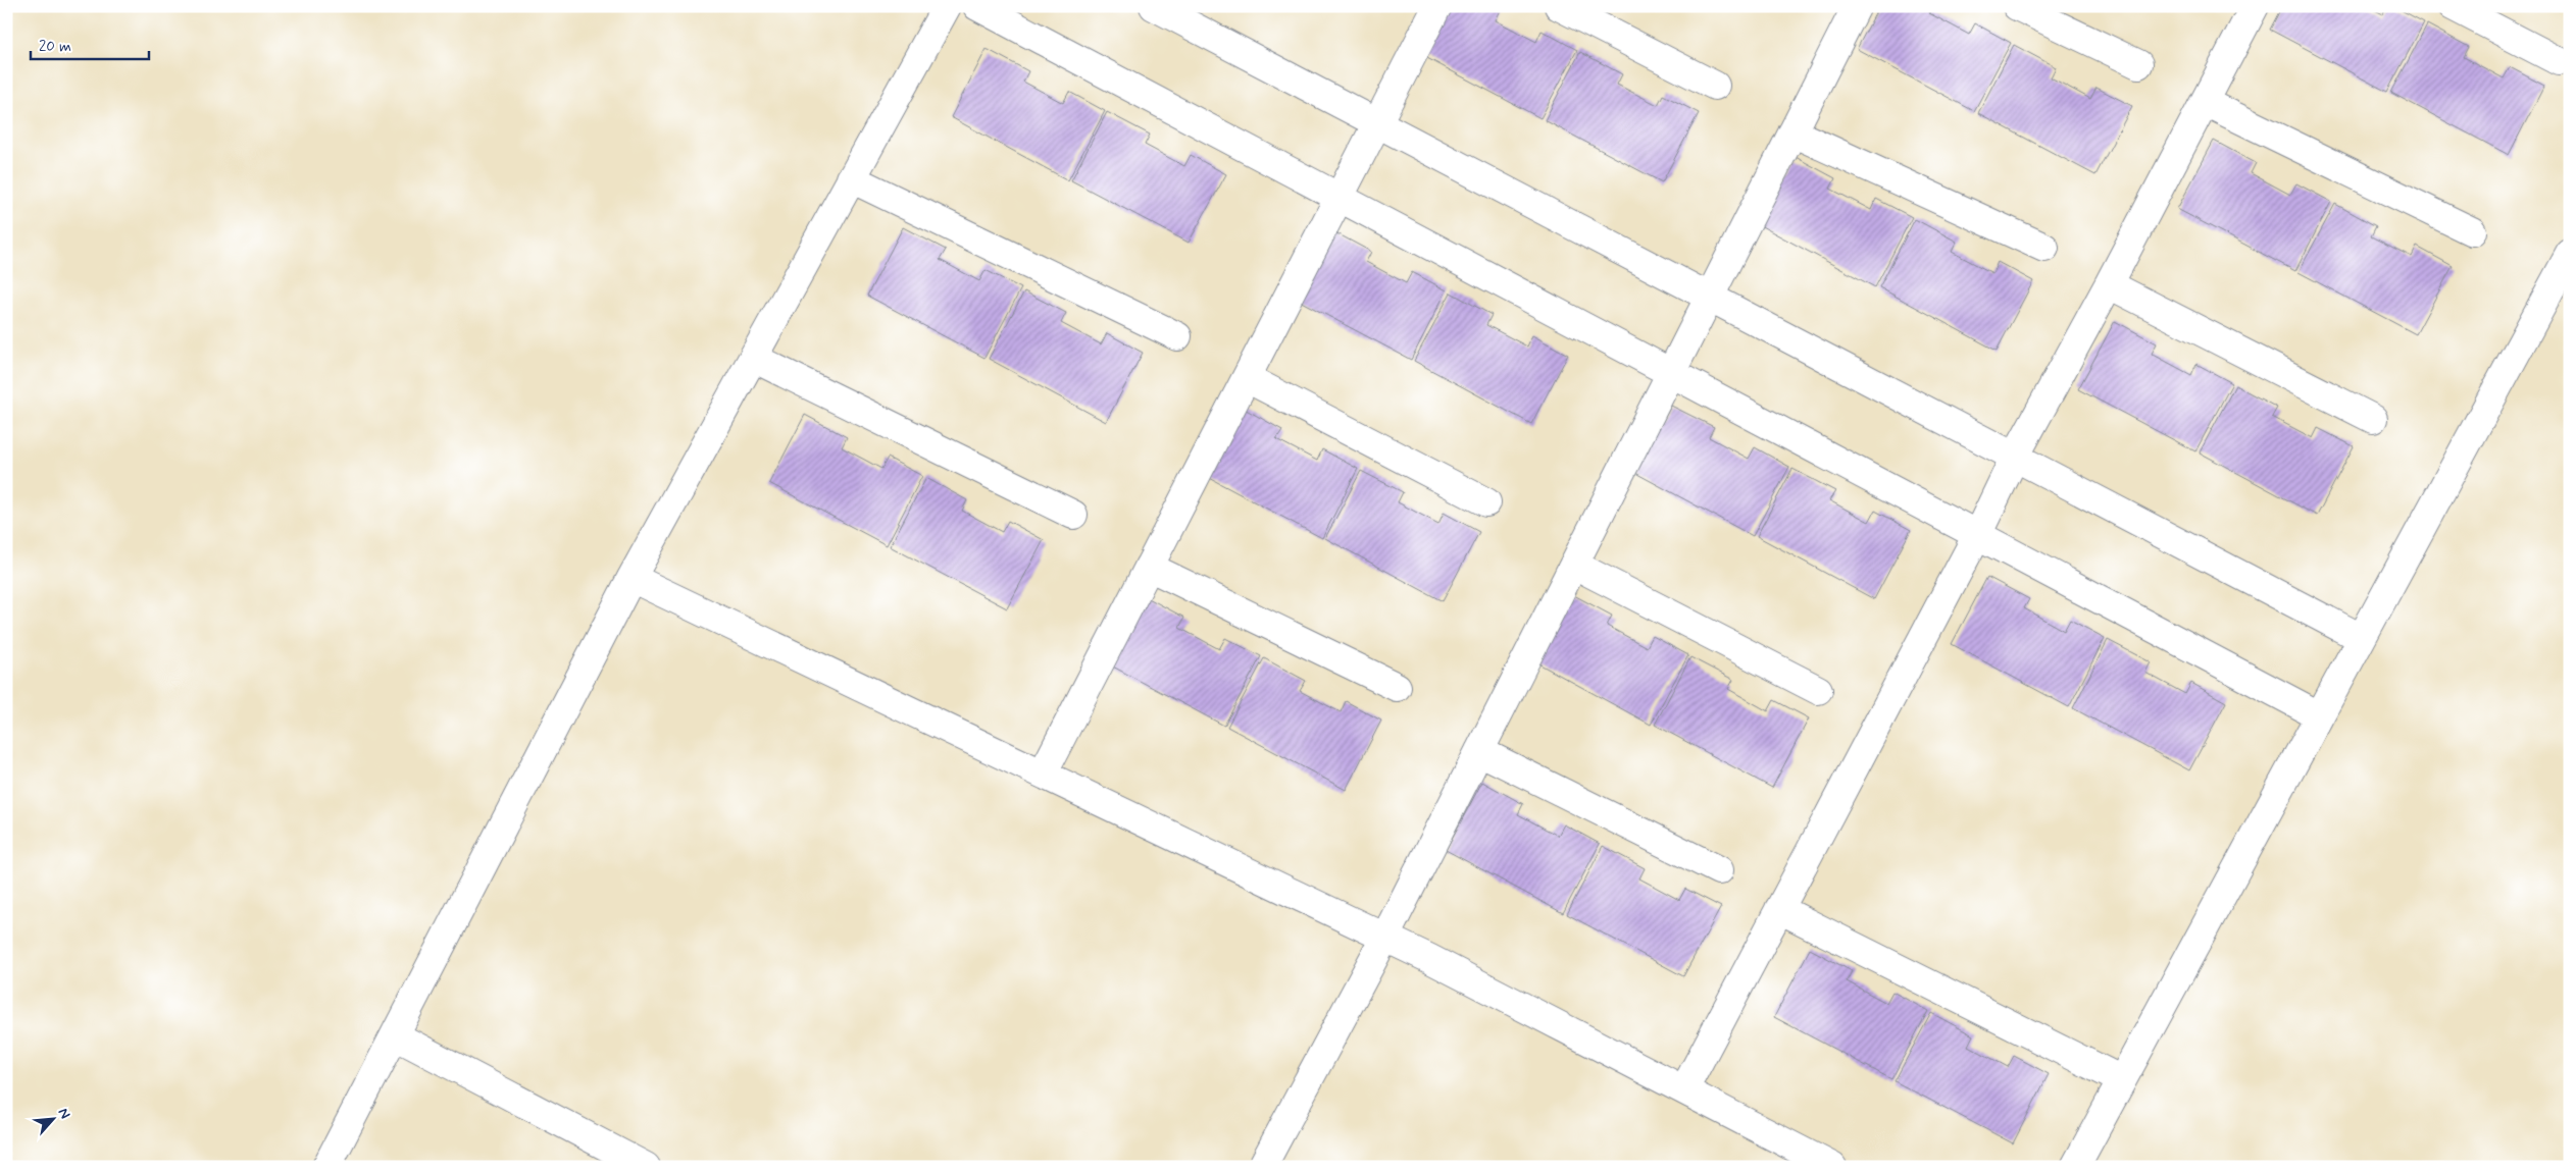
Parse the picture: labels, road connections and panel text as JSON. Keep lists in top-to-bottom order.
{
  "scale_bar": "20 m",
  "north": "top right"
}
